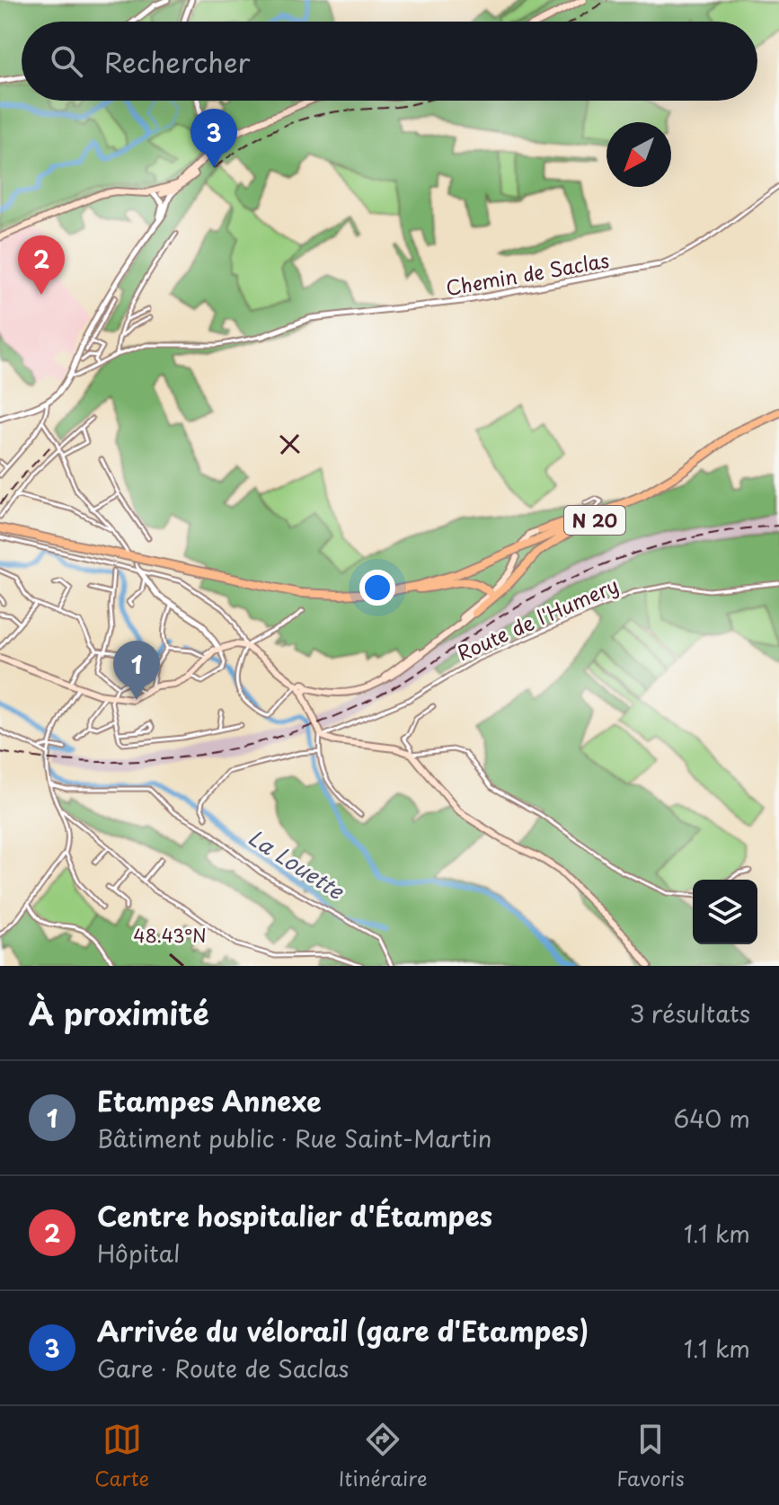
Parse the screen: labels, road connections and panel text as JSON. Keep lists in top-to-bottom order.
{
  "streets": {
    "main road": ["N 20"],
    "street": ["Chemin de Saclas", "Route de l'Humery"]
  },
  "water": ["La Louette"],
  "north": "bottom left",
  "page": {
    "search": "Rechercher",
    "pins": ["3", "2", "1"],
    "heading": ["À proximité", "3 résultats"],
    "list": [
      {
        "mark": "1",
        "name": "Etampes Annexe",
        "note": "Bâtiment public · Rue Saint-Martin",
        "value": "640 m"
      },
      {
        "mark": "2",
        "name": "Centre hospitalier d'Étampes",
        "note": "Hôpital",
        "value": "1.1 km"
      },
      {
        "mark": "3",
        "name": "Arrivée du vélorail (gare d'Etampes)",
        "note": "Gare · Route de Saclas",
        "value": "1.1 km"
      }
    ],
    "nav": ["Carte", "Itinéraire", "Favoris"]
  },
  "coordinates": ["48.43°N"]
}
